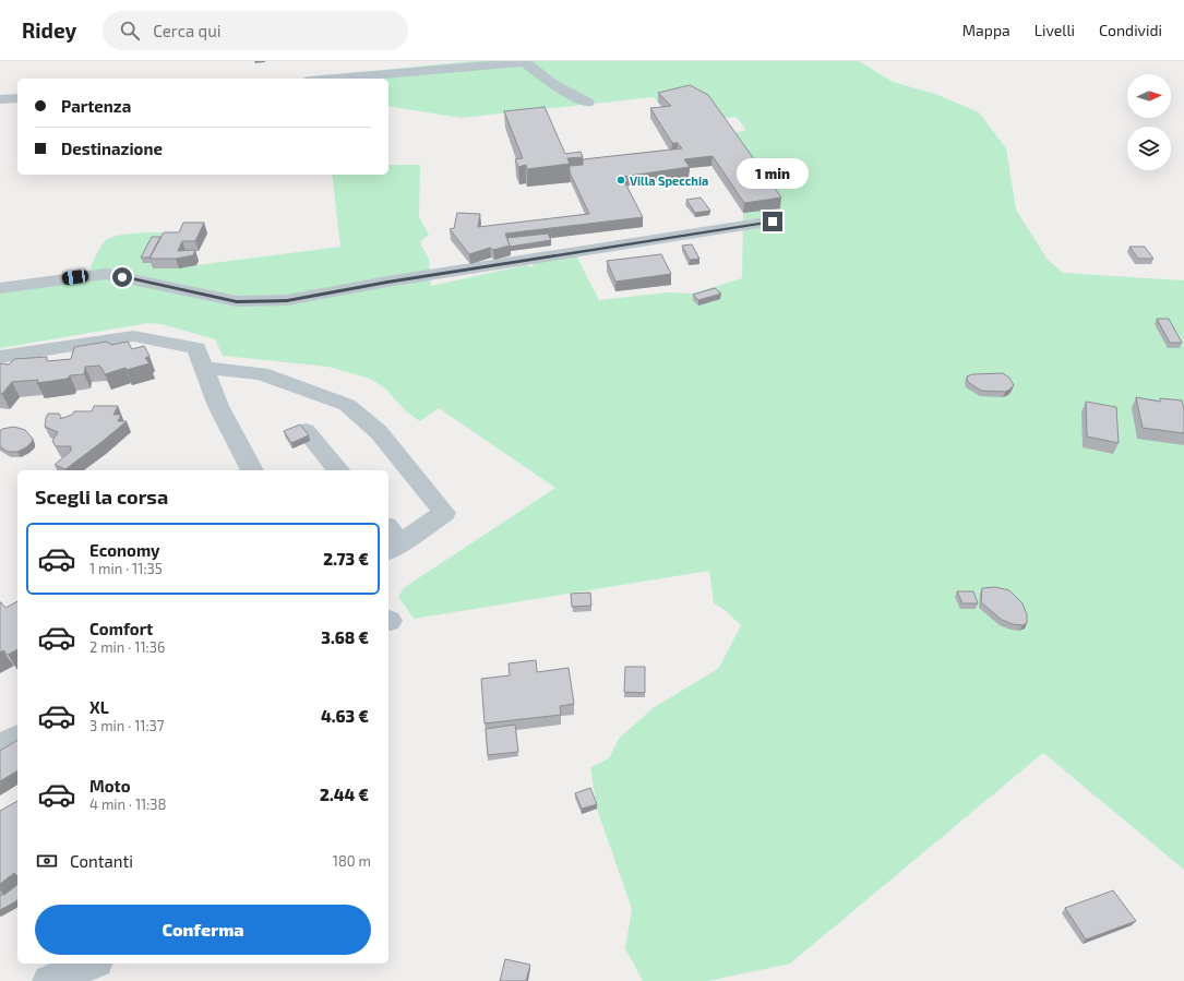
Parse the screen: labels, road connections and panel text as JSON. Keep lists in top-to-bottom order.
{
  "places": ["Villa Specchia"],
  "north": "right",
  "page": {
    "header": "Ridey",
    "search": "Cerca qui",
    "nav": ["Mappa", "Livelli", "Condividi"],
    "banner": ["Partenza", "Destinazione"],
    "bubble": "1 min",
    "heading": "Scegli la corsa",
    "list": [
      {
        "name": "Economy",
        "note": "1 min · 11:35",
        "value": "2.73 €"
      },
      {
        "name": "Comfort",
        "note": "2 min · 11:36",
        "value": "3.68 €"
      },
      {
        "name": "XL",
        "note": "3 min · 11:37",
        "value": "4.63 €"
      },
      {
        "name": "Moto",
        "note": "4 min · 11:38",
        "value": "2.44 €"
      }
    ],
    "pay": ["Contanti", "180 m"],
    "buttons": "Conferma"
  }
}
